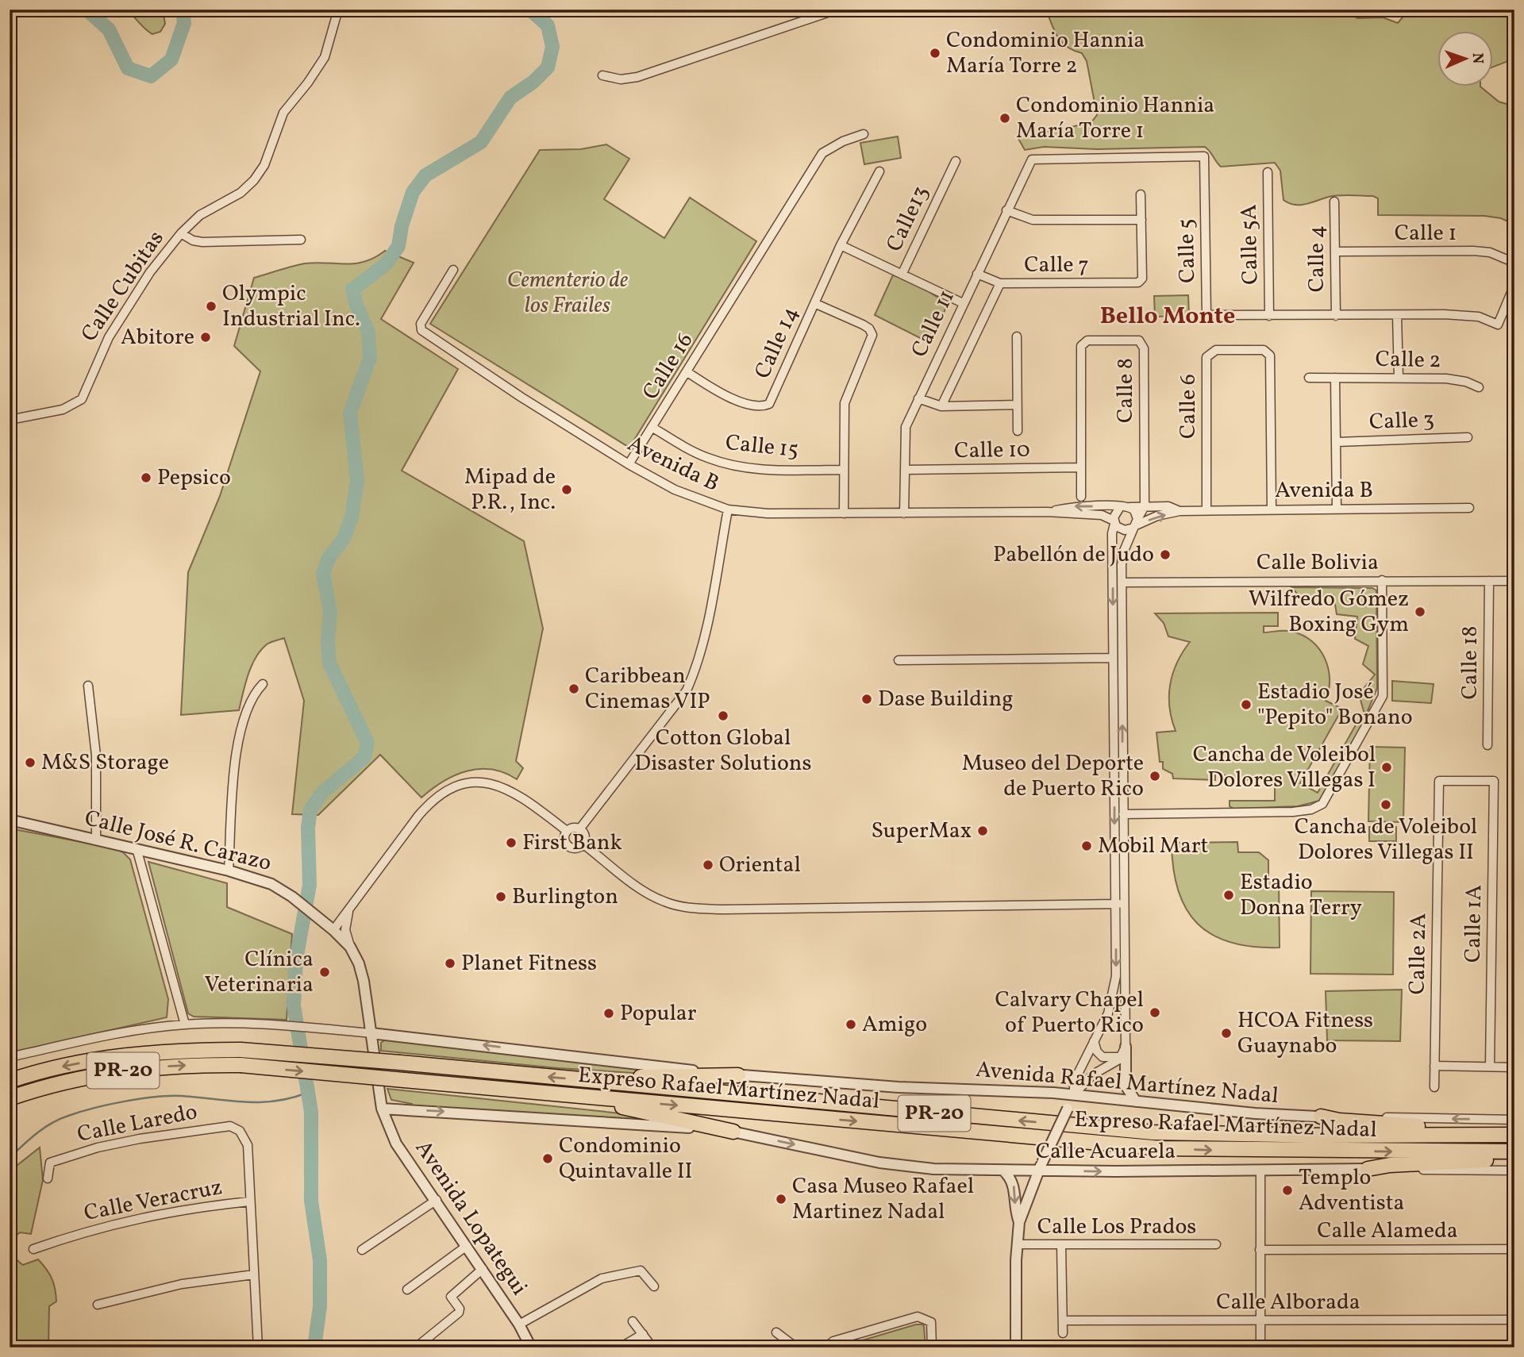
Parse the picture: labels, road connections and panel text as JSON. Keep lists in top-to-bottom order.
{
  "streets": {
    "highway": ["PR-20", "Expreso Rafael Martínez Nadal"],
    "street": [
      "Calle13",
      "Calle 1",
      "Calle 5A",
      "Calle 5",
      "Calle 4",
      "Calle 7",
      "Calle Cubitas",
      "Calle 11",
      "Calle 14",
      "Calle 2",
      "Calle 16",
      "Calle 8",
      "Calle 6",
      "Calle 3",
      "Calle 15",
      "Calle 10",
      "Avenida B",
      "Calle Bolivia",
      "Calle 18",
      "Calle José R. Carazo",
      "Calle 1A",
      "Calle 2A",
      "Avenida Rafael Martínez Nadal",
      "Calle Laredo",
      "Calle Acuarela",
      "Calle Veracruz",
      "Avenida Lopategui",
      "Calle Los Prados",
      "Calle Alameda",
      "Calle Alborada"
    ]
  },
  "crossings": [
    ["Calle 1", "Calle 4"],
    ["Calle 5A", "Calle 5"],
    ["Calle 5", "Calle 4"],
    ["Calle 5", "Calle 7"],
    ["Calle 5", "Calle 11"],
    ["Calle 7", "Calle 11"],
    ["Calle 11", "Calle 10"],
    ["Calle 11", "Avenida B"],
    ["Calle 14", "Calle 16"],
    ["Calle 16", "Calle 15"],
    ["Calle 16", "Avenida B"],
    ["Calle 8", "Calle 10"],
    ["Calle 8", "Avenida B"],
    ["Calle 8", "Calle Bolivia"],
    ["Calle 6", "Avenida B"],
    ["Calle Bolivia", "Calle 18"],
    ["Calle José R. Carazo", "Avenida Rafael Martínez Nadal"],
    ["Calle José R. Carazo", "Calle Acuarela"],
    ["Calle José R. Carazo", "Avenida Lopategui"],
    ["Calle 1A", "Calle 2A"],
    ["Calle Laredo", "Calle Veracruz"],
    ["Calle Acuarela", "Avenida Lopategui"]
  ],
  "one_way": ["Avenida Rafael Martínez Nadal", "Calle Acuarela"],
  "districts": ["Bello Monte"],
  "parks": ["Cementerio de los Frailes"],
  "places": [
    "Condominio Hannia María Torre 2",
    "Condominio Hannia María Torre 1",
    "Olympic Industrial Inc.",
    "Abitore",
    "Pepsico",
    "Mipad de P.R., Inc.",
    "Pabellón de Judo",
    "Wilfredo Gómez Boxing Gym",
    "Caribbean Cinemas VIP",
    "Dase Building",
    "Estadio José \"Pepito\" Bonano",
    "Cotton Global Disaster Solutions",
    "M&S Storage",
    "Cancha de Voleibol Dolores Villegas I",
    "Museo del Deporte de Puerto Rico",
    "Cancha de Voleibol Dolores Villegas II",
    "SuperMax",
    "First Bank",
    "Mobil Mart",
    "Oriental",
    "Estadio Donna Terry",
    "Burlington",
    "Planet Fitness",
    "Clínica Veterinaria",
    "Calvary Chapel of Puerto Rico",
    "Popular",
    "Amigo",
    "HCOA Fitness Guaynabo",
    "Condominio Quintavalle II",
    "Templo Adventista",
    "Casa Museo Rafael Martinez Nadal"
  ],
  "north": "right"
}
